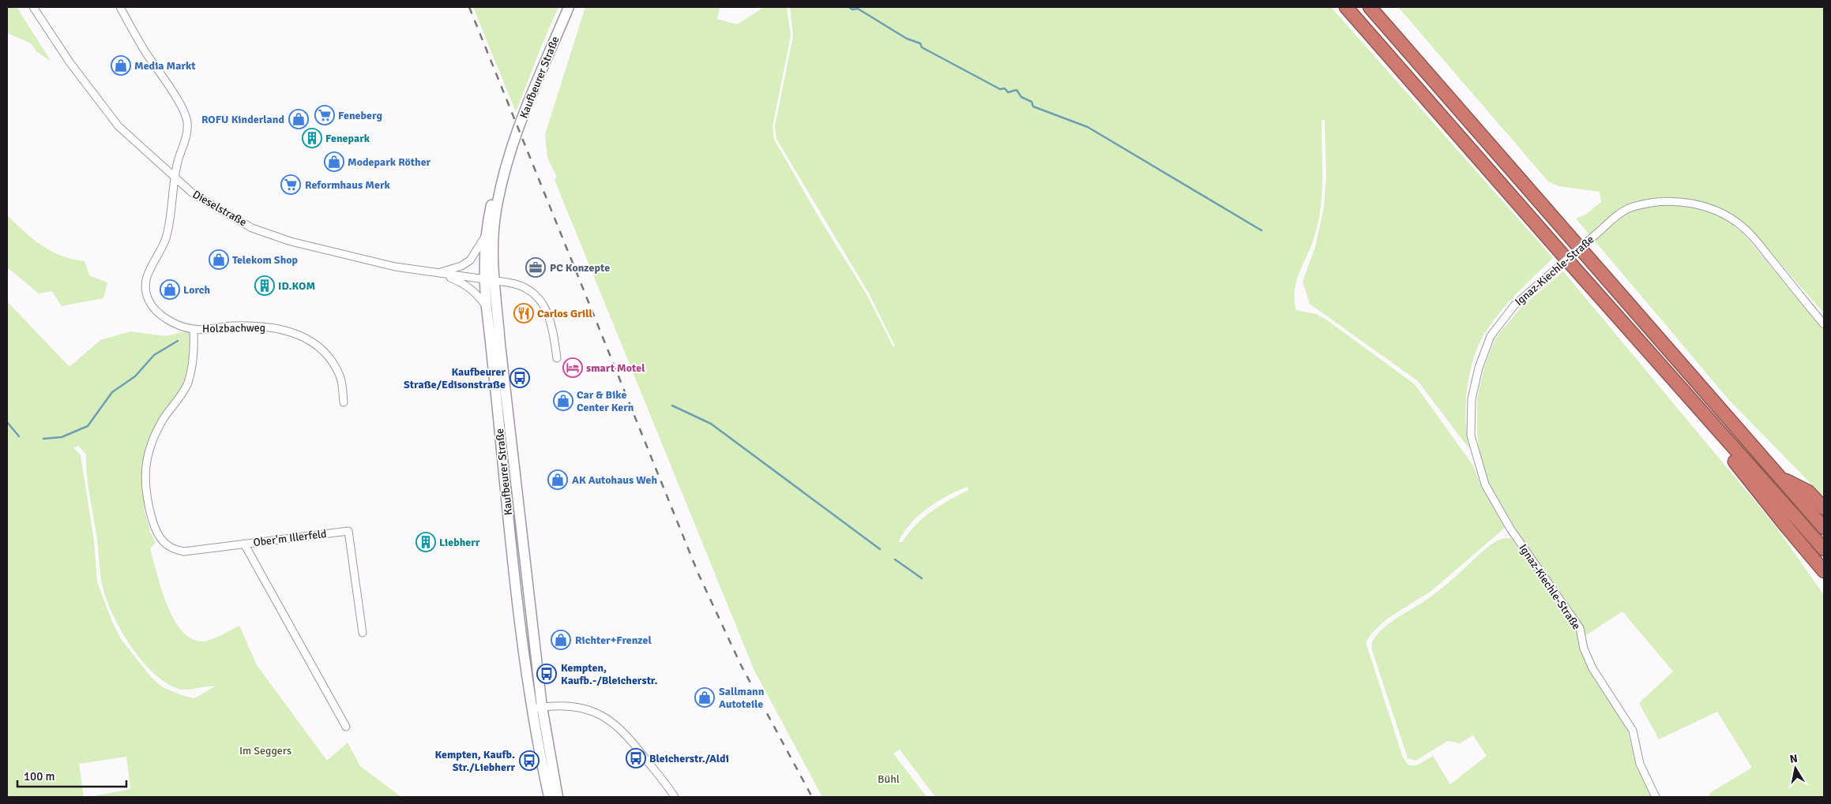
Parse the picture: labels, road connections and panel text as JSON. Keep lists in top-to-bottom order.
{
  "streets": {
    "main road": ["Kaufbeurer Straße"],
    "street": [
      "Dieselstraße",
      "Ignaz-Kiechle-Straße",
      "Holzbachweg",
      "Ober'm Illerfeld"
    ]
  },
  "crossings": [
    ["Kaufbeurer Straße", "Dieselstraße"],
    ["Dieselstraße", "Holzbachweg"]
  ],
  "parks": ["Im Seggers", "Bühl"],
  "places": {
    "shop": [
      "Media Markt",
      "ROFU Kinderland",
      "Modepark Röther",
      "Telekom Shop",
      "Lorch",
      "Car & Bike Center Kern",
      "AK Autohaus Weh",
      "Richter+Frenzel",
      "Sallmann Autoteile"
    ],
    "supermarket": ["Feneberg", "Reformhaus Merk"],
    "building": ["Fenepark", "ID.KOM", "Liebherr"],
    "office": ["PC Konzepte"],
    "restaurant": ["Carlos Grill"],
    "hotel": ["smart Motel"],
    "bus stop": [
      "Kaufbeurer Straße/Edisonstraße",
      "Kempten, Kaufb.-/Bleicherstr.",
      "Bleicherstr./Aldi",
      "Kempten, Kaufb. Str./Liebherr"
    ]
  },
  "scale_bar": "100 m",
  "north": "top"
}
